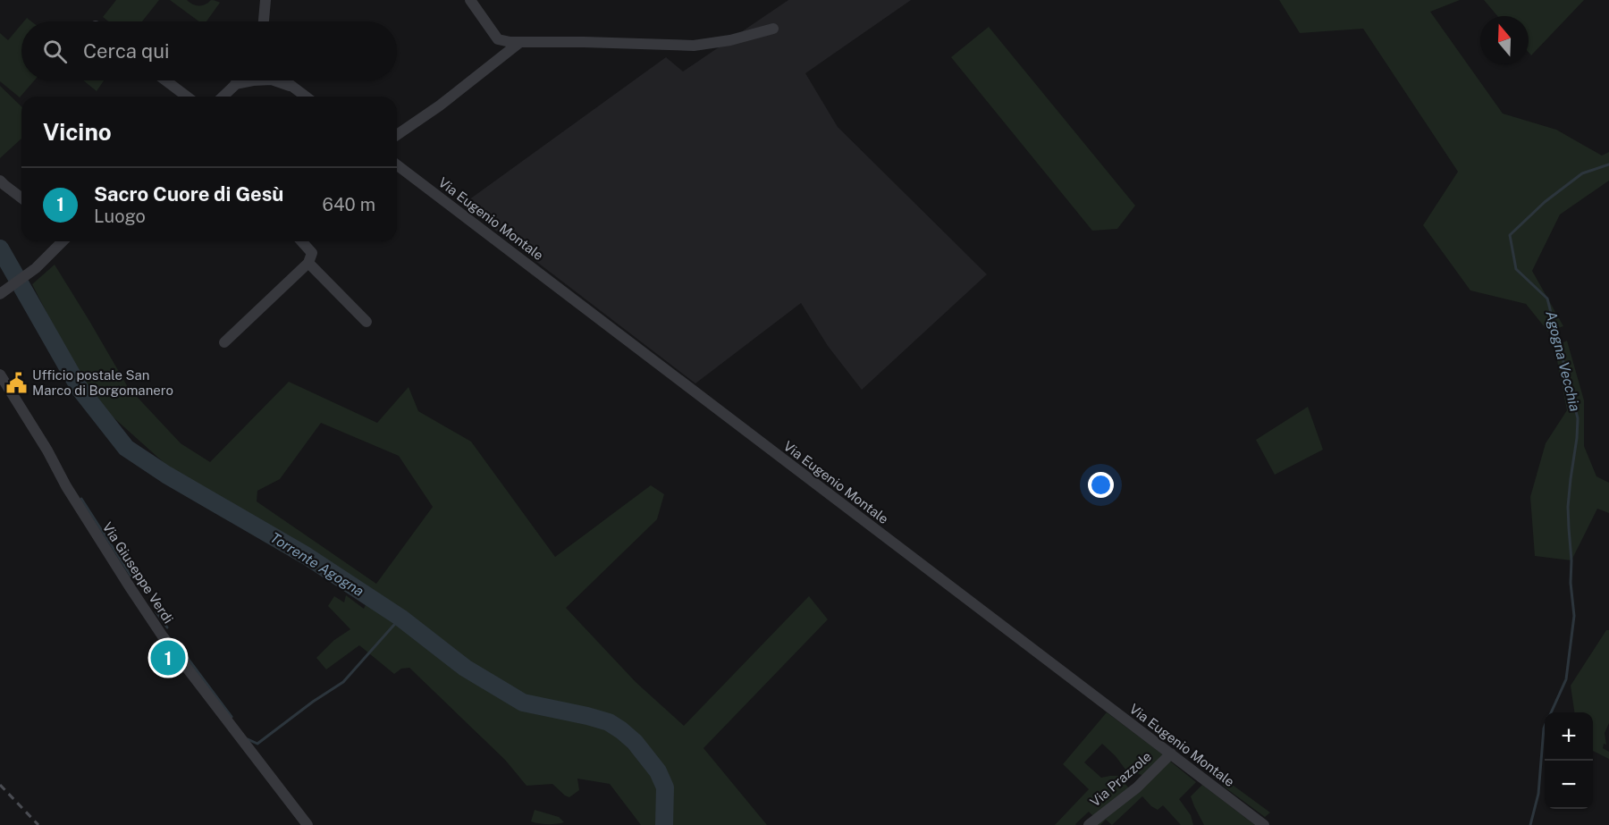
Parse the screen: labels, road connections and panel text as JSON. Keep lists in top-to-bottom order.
{
  "streets": {
    "street": ["Via Eugenio Montale", "Via Giuseppe Verdi", "Via Prazzole"]
  },
  "crossings": [
    ["Via Eugenio Montale", "Via Prazzole"]
  ],
  "water": ["Agogna Vecchia", "Torrente Agogna"],
  "places": {
    "public building": ["Ufficio postale San Marco di Borgomanero"]
  },
  "north": "top",
  "page": {
    "search": "Cerca qui",
    "heading": "Vicino",
    "list": [
      {
        "mark": "1",
        "name": "Sacro Cuore di Gesù",
        "note": "Luogo",
        "value": "640 m"
      }
    ],
    "pins": "1",
    "map_buttons": ["+", "−"]
  }
}
